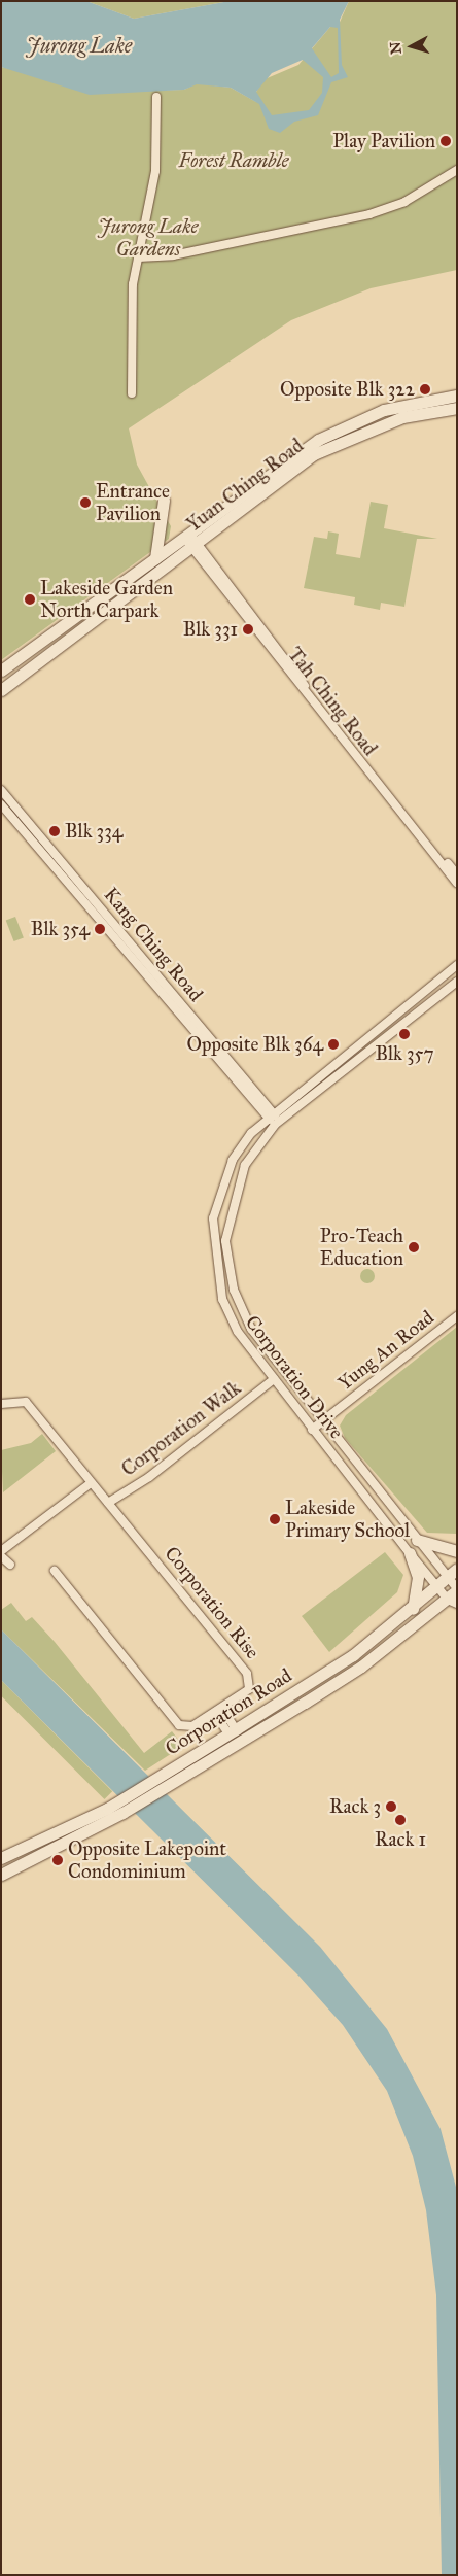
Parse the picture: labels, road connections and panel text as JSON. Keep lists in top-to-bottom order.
{
  "streets": {
    "main road": ["Yuan Ching Road", "Corporation Road"],
    "street": [
      "Tah Ching Road",
      "Kang Ching Road",
      "Yung An Road",
      "Corporation Drive",
      "Corporation Walk",
      "Corporation Rise"
    ]
  },
  "crossings": [
    ["Yuan Ching Road", "Tah Ching Road"],
    ["Kang Ching Road", "Corporation Drive"],
    ["Yung An Road", "Corporation Drive"],
    ["Corporation Drive", "Corporation Walk"],
    ["Corporation Drive", "Corporation Road"],
    ["Corporation Walk", "Corporation Rise"]
  ],
  "water": ["Jurong Lake"],
  "parks": ["Forest Ramble", "Jurong Lake Gardens"],
  "places": [
    "Play Pavilion",
    "Opposite Blk 322",
    "Entrance Pavilion",
    "Lakeside Garden North Carpark",
    "Blk 331",
    "Blk 334",
    "Blk 354",
    "Blk 357",
    "Opposite Blk 364",
    "Pro-Teach Education",
    "Lakeside Primary School",
    "Rack 3",
    "Rack 1",
    "Opposite Lakepoint Condominium"
  ],
  "north": "left"
}
